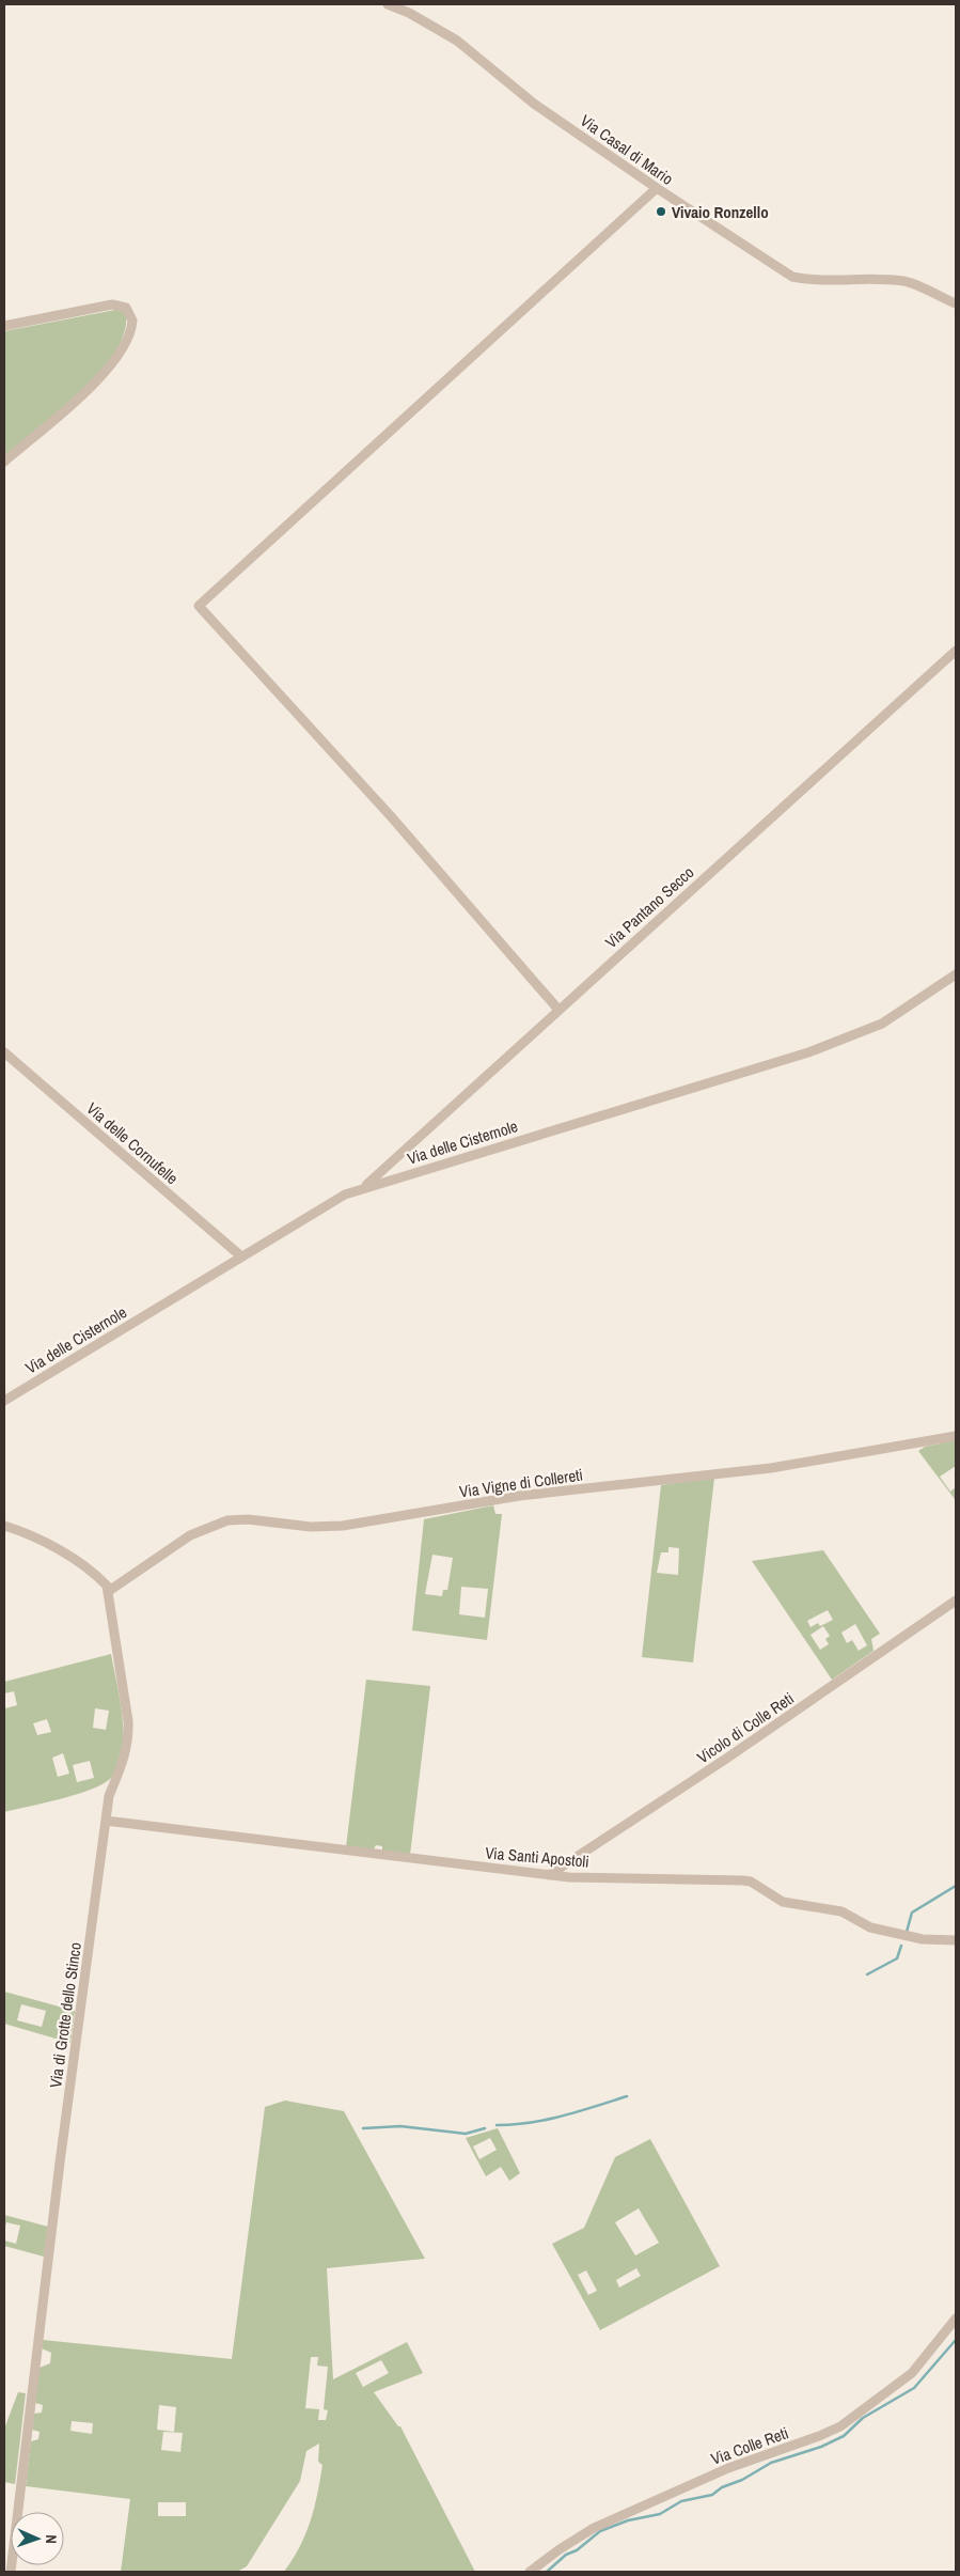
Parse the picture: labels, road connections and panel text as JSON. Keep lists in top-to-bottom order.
{
  "streets": {
    "street": [
      "Via Casal di Mario",
      "Via Pantano Secco",
      "Via delle Cisternole",
      "Via delle Cornufelle",
      "Via Vigne di Collereti",
      "Vicolo di Colle Reti",
      "Via Santi Apostoli",
      "Via di Grotte dello Stinco",
      "Via Colle Reti"
    ]
  },
  "crossings": [
    ["Via Pantano Secco", "Via delle Cisternole"],
    ["Via delle Cisternole", "Via delle Cornufelle"],
    ["Via Vigne di Collereti", "Via di Grotte dello Stinco"],
    ["Vicolo di Colle Reti", "Via Santi Apostoli"],
    ["Via Santi Apostoli", "Via di Grotte dello Stinco"]
  ],
  "places": ["Vivaio Ronzello"],
  "north": "right"
}
